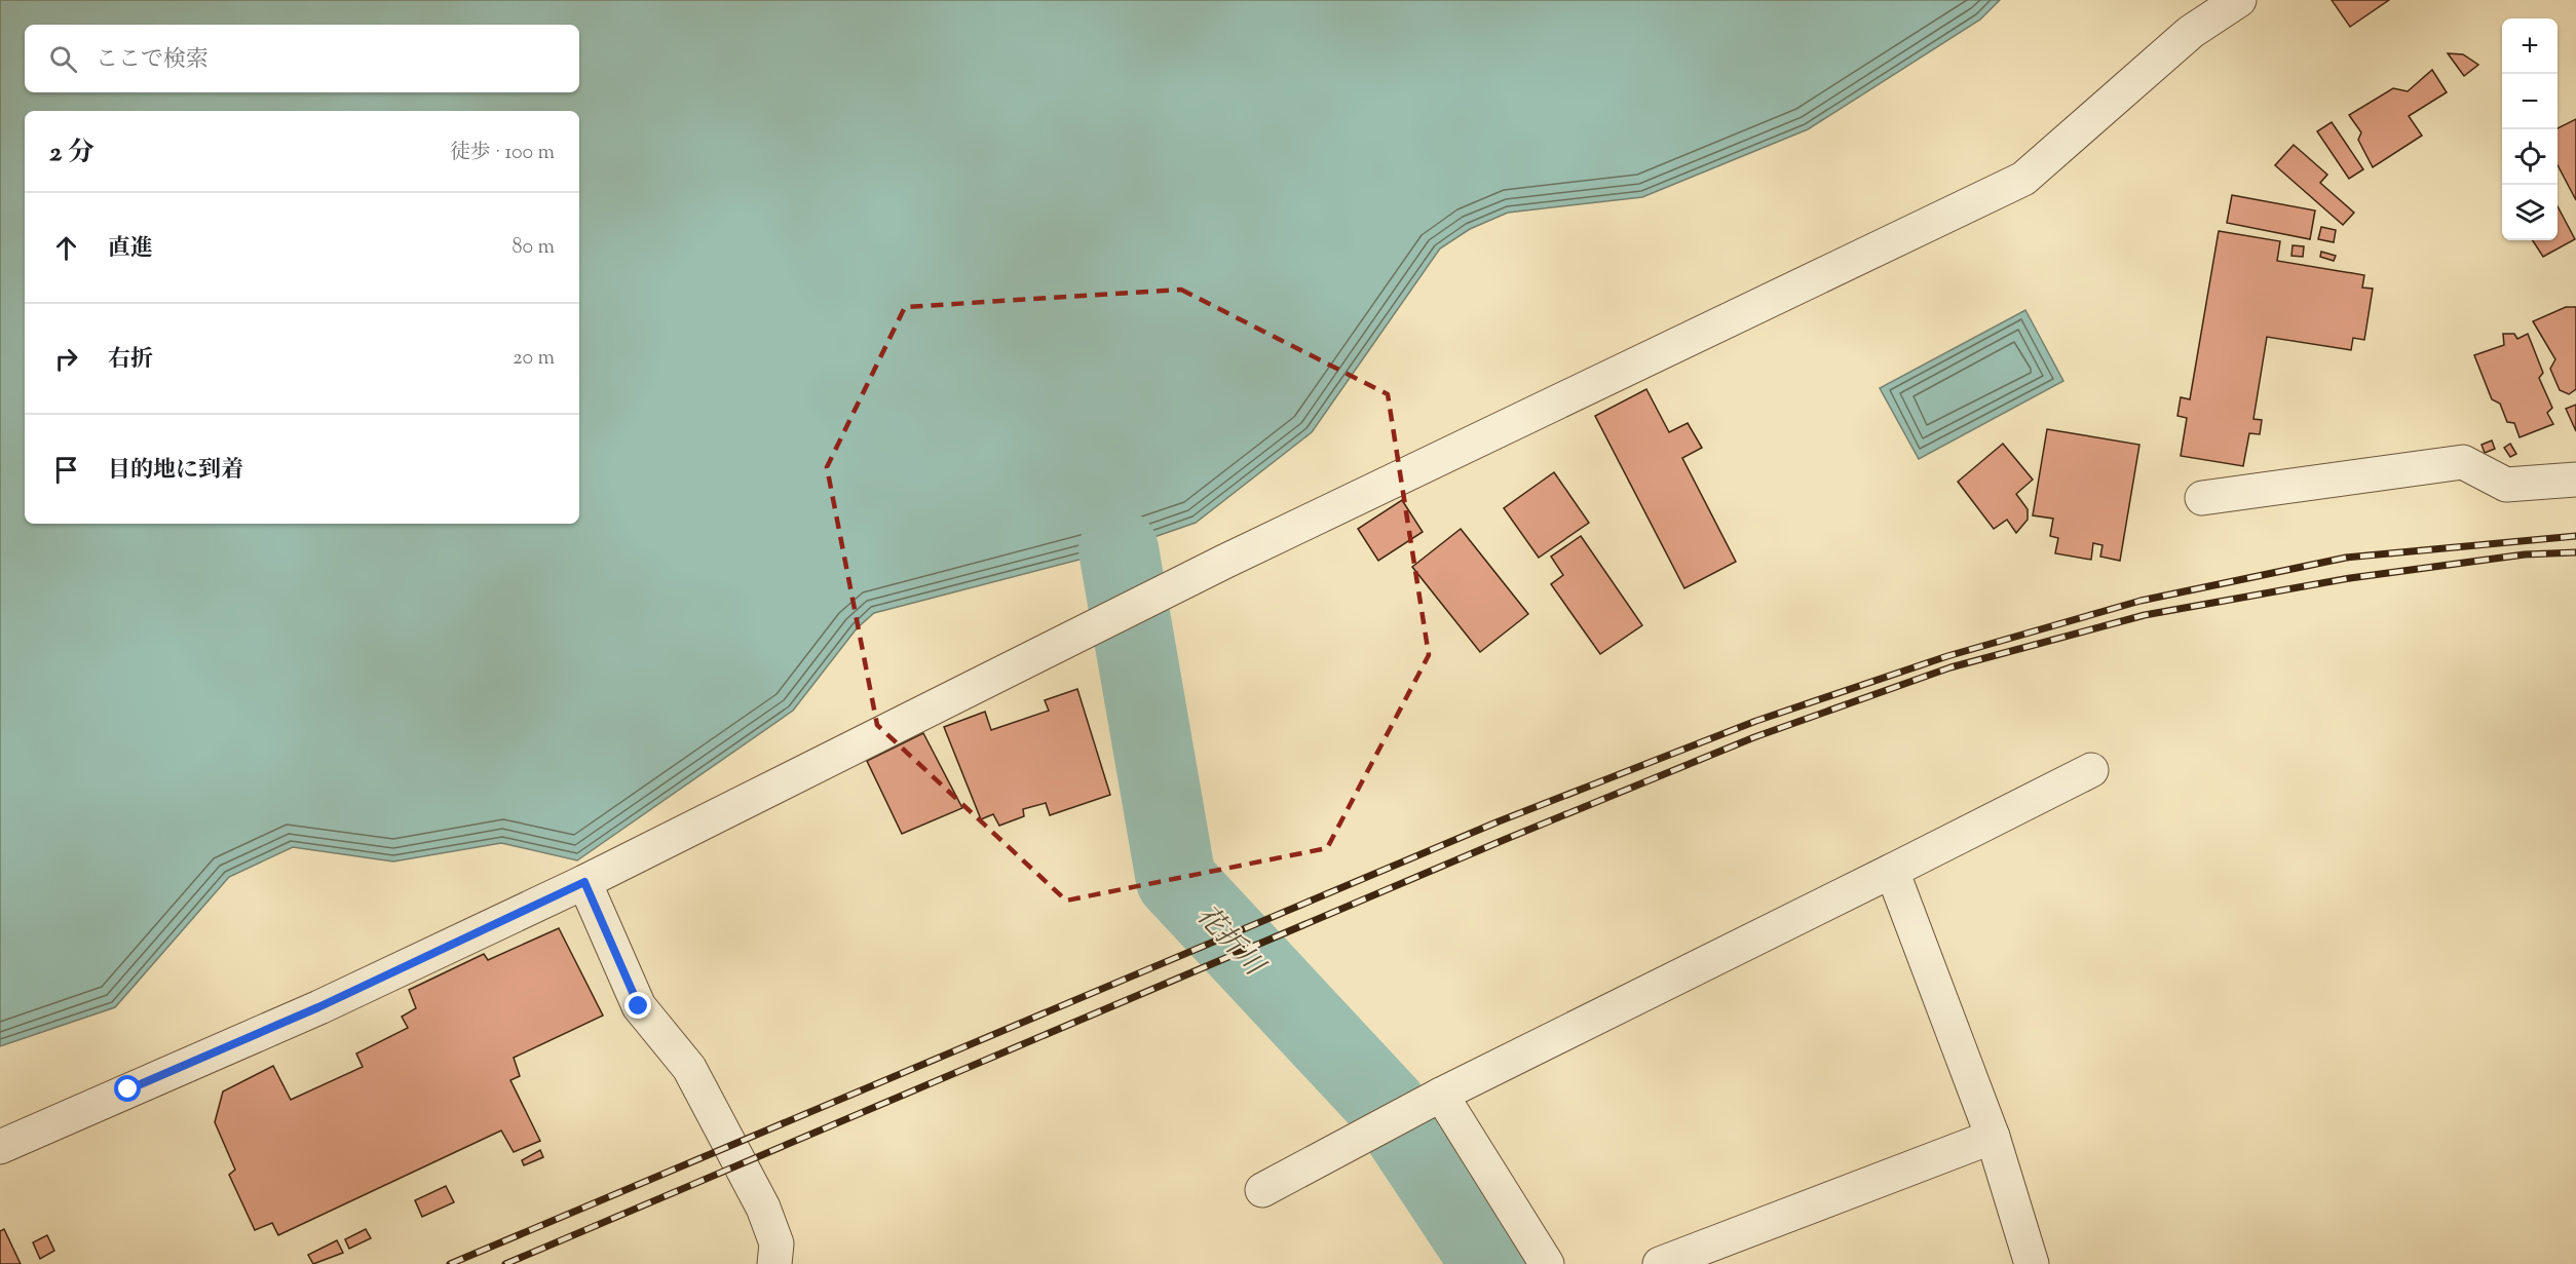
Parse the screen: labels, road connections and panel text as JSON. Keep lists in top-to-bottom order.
{
  "water": ["花折川"],
  "page": {
    "map_buttons": ["+", "−"],
    "search": "ここで検索",
    "heading": ["2 分", "徒歩 · 100 m"],
    "list": [
      ["直進", "80 m"],
      ["右折", "20 m"],
      "目的地に到着"
    ]
  }
}
